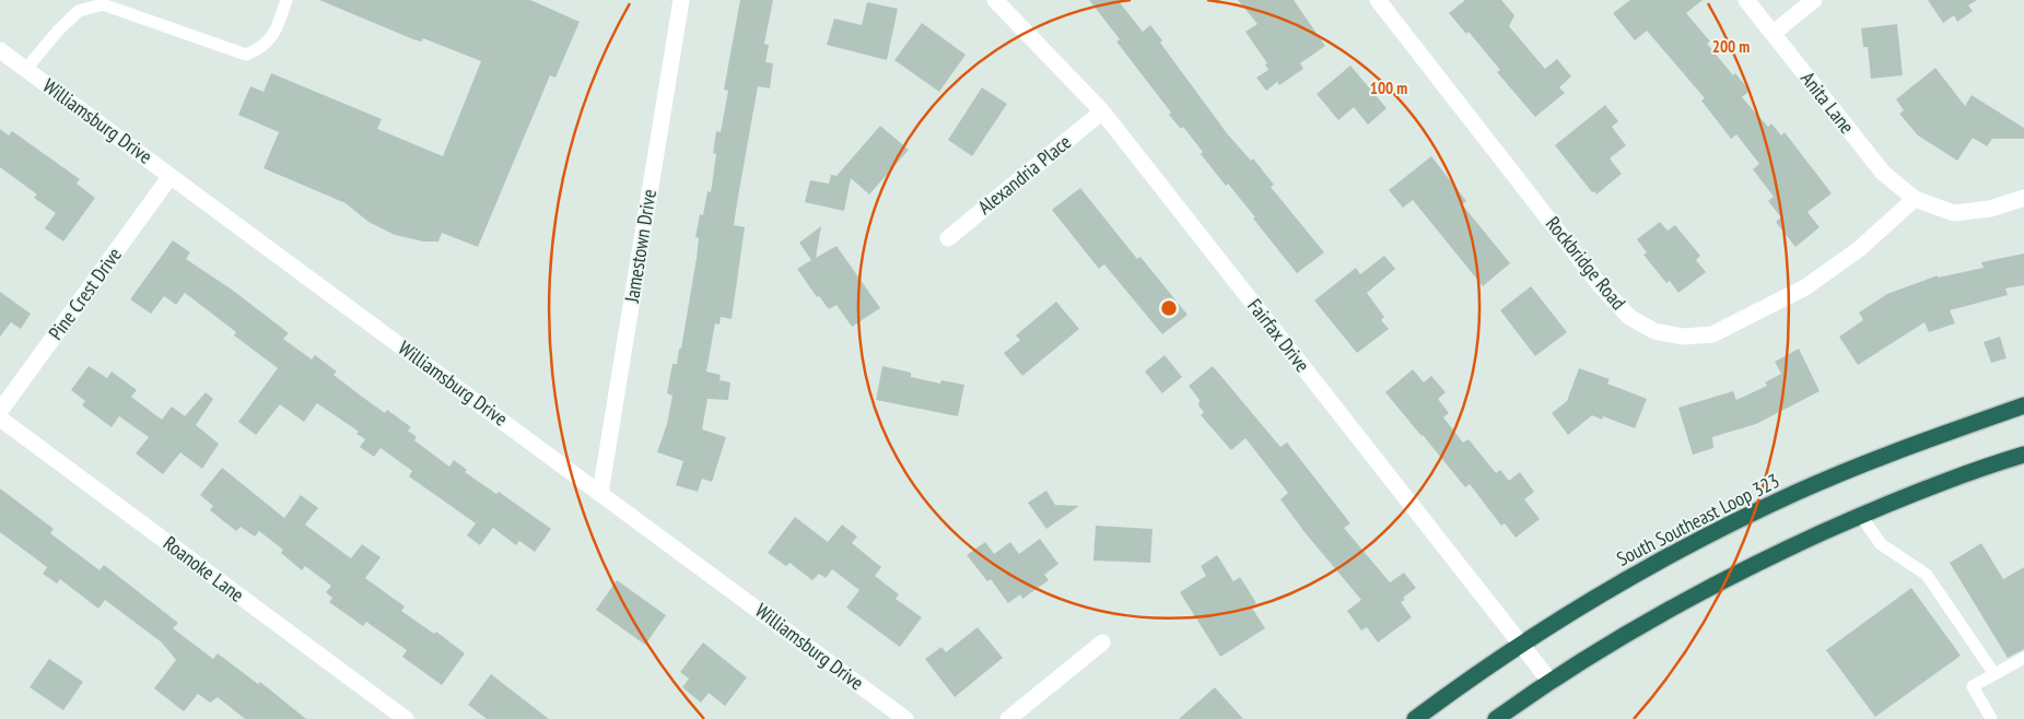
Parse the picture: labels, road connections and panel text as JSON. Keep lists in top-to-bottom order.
{
  "streets": {
    "highway": ["South Southeast Loop 323"],
    "street": [
      "Anita Lane",
      "Williamsburg Drive",
      "Alexandria Place",
      "Jamestown Drive",
      "Rockbridge Road",
      "Pine Crest Drive",
      "Fairfax Drive",
      "Roanoke Lane"
    ]
  },
  "crossings": [
    ["Anita Lane", "Rockbridge Road"],
    ["Williamsburg Drive", "Jamestown Drive"],
    ["Williamsburg Drive", "Pine Crest Drive"],
    ["Alexandria Place", "Fairfax Drive"],
    ["Fairfax Drive", "South Southeast Loop 323"]
  ],
  "rings": ["200 m", "100 m"]
}
